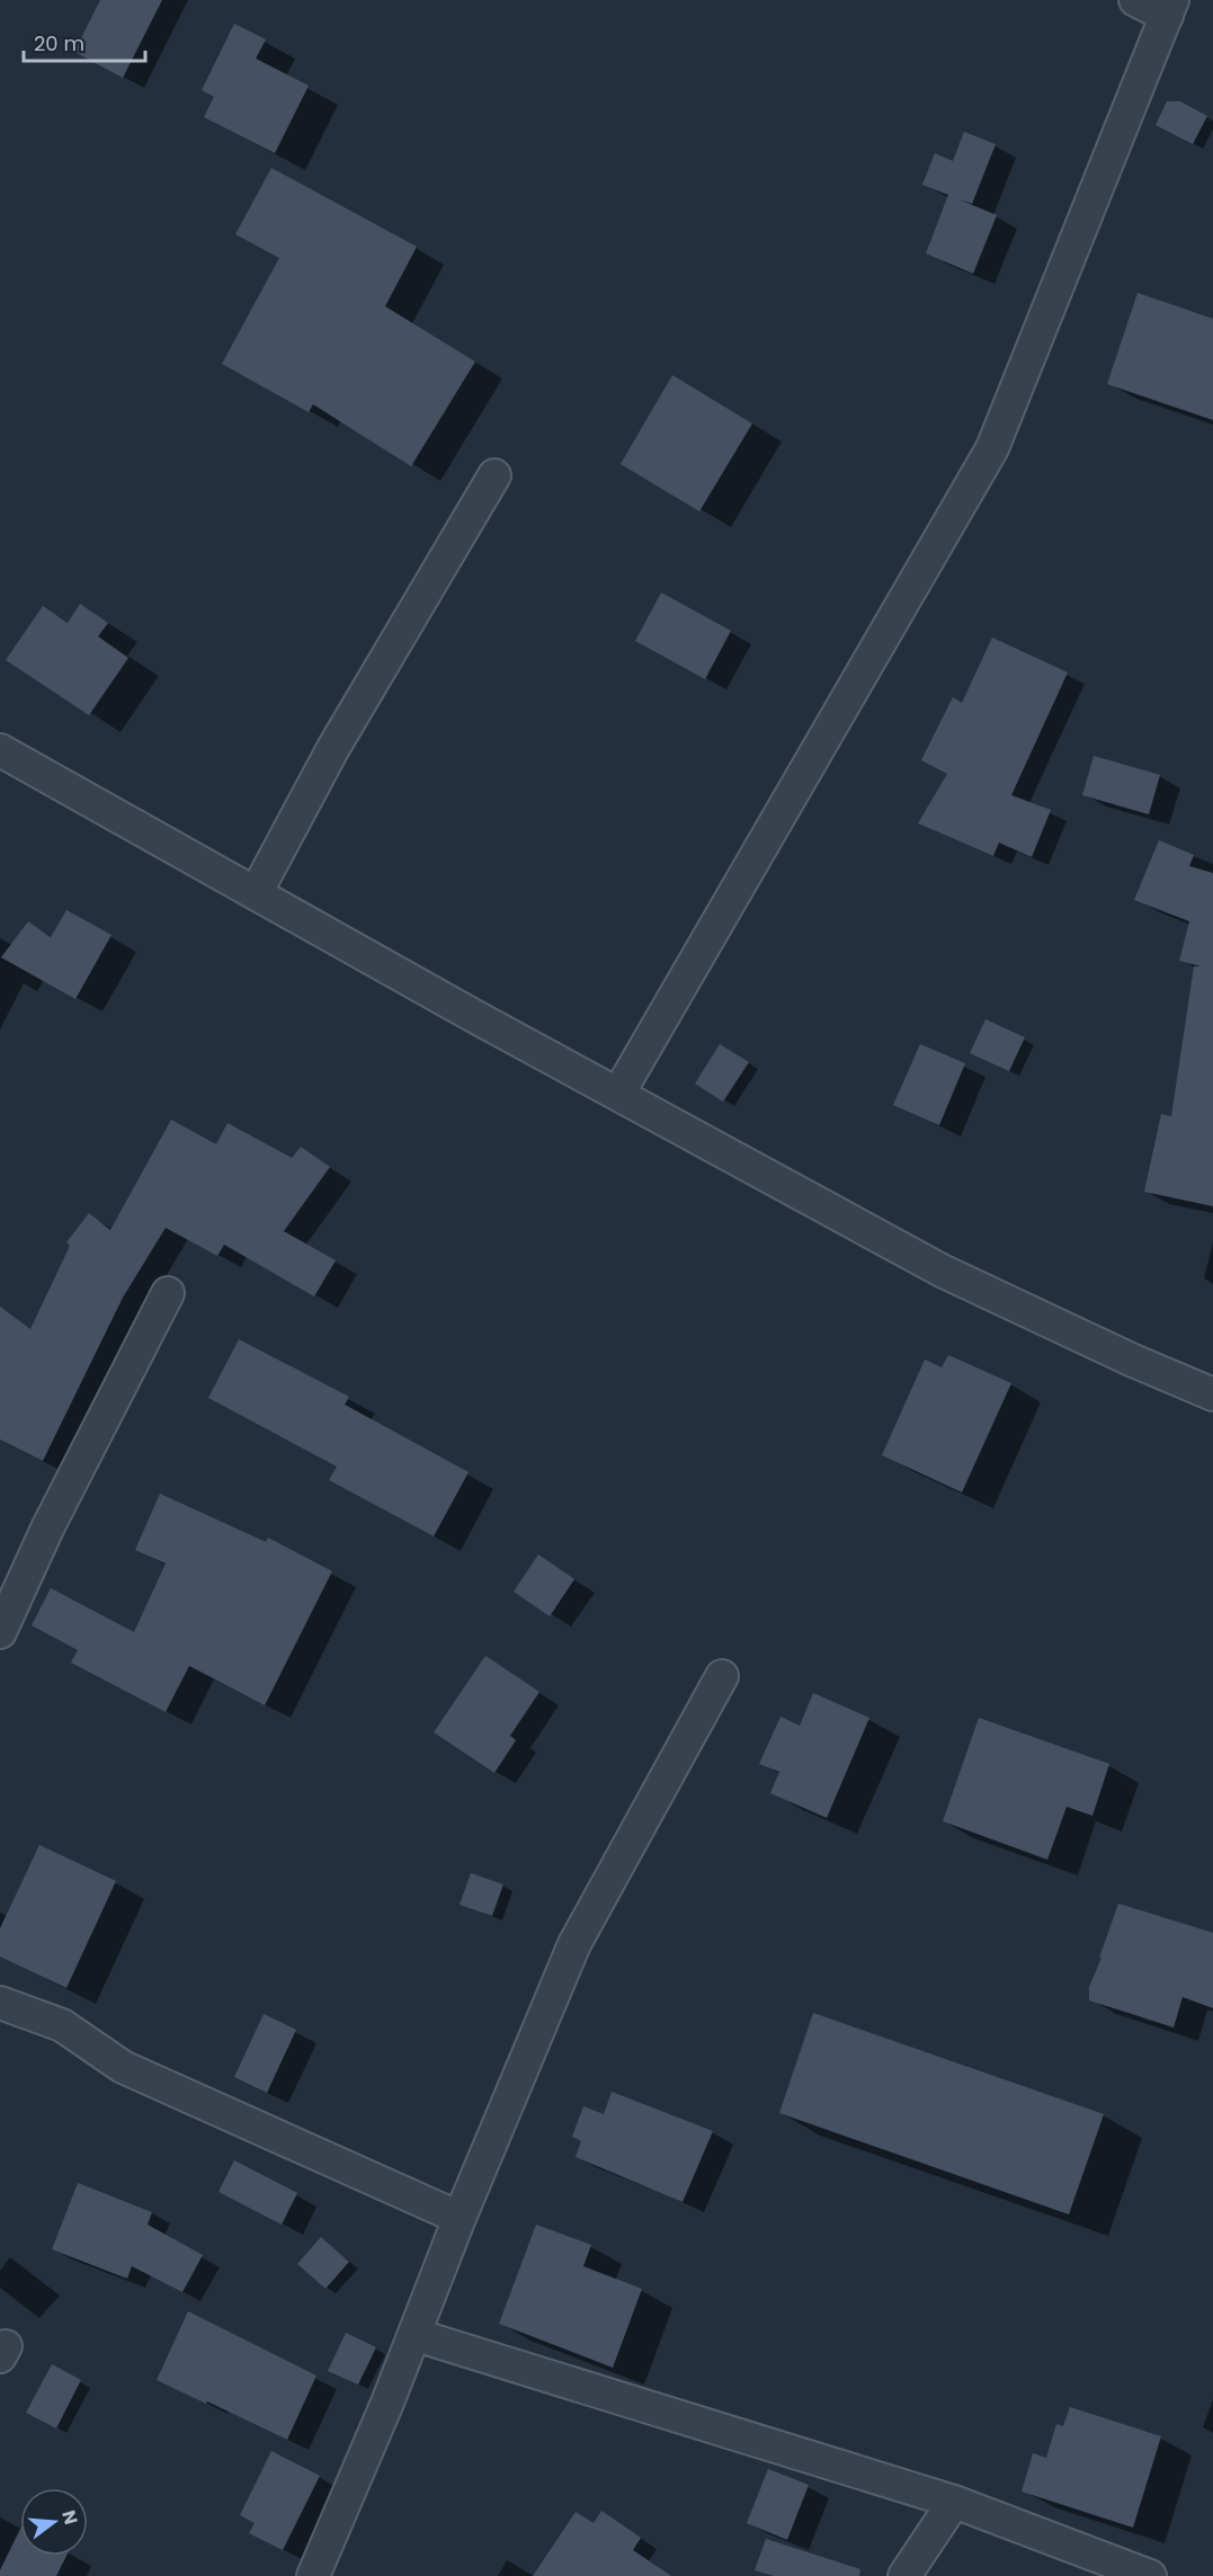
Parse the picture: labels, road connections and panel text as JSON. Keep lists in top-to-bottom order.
{
  "scale_bar": "20 m",
  "north": "right"
}
